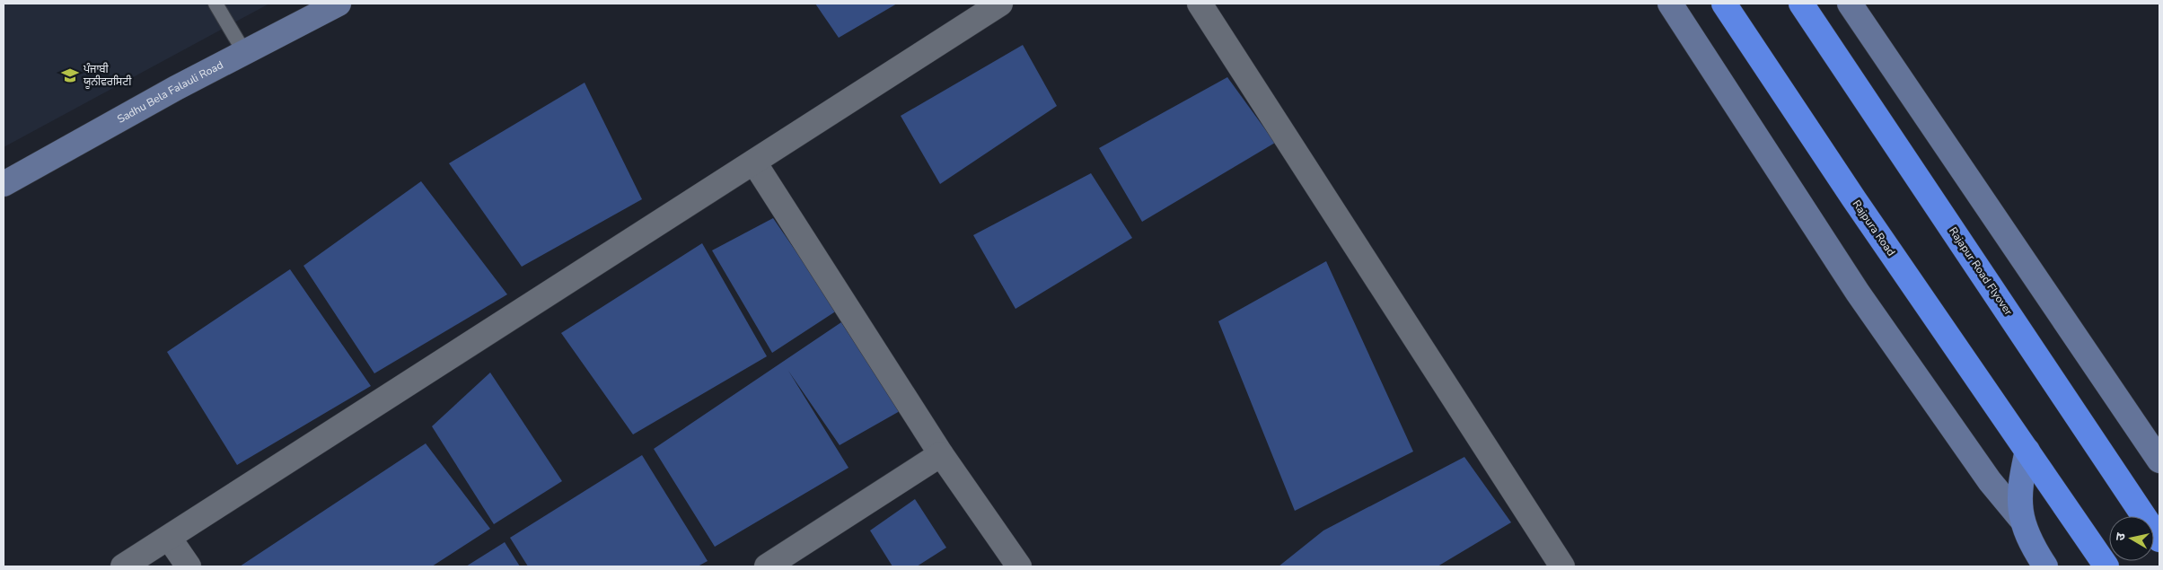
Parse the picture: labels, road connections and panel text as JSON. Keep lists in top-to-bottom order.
{
  "streets": {
    "highway": ["Rajpura Road", "Rajapur Road Flyover"],
    "street": ["Sadhu Bela Falauli Road"]
  },
  "places": {
    "school or university": ["ਪੰਜਾਬੀ ਯੂਨੀਵਰਸਿਟੀ"]
  },
  "north": "left"
}
